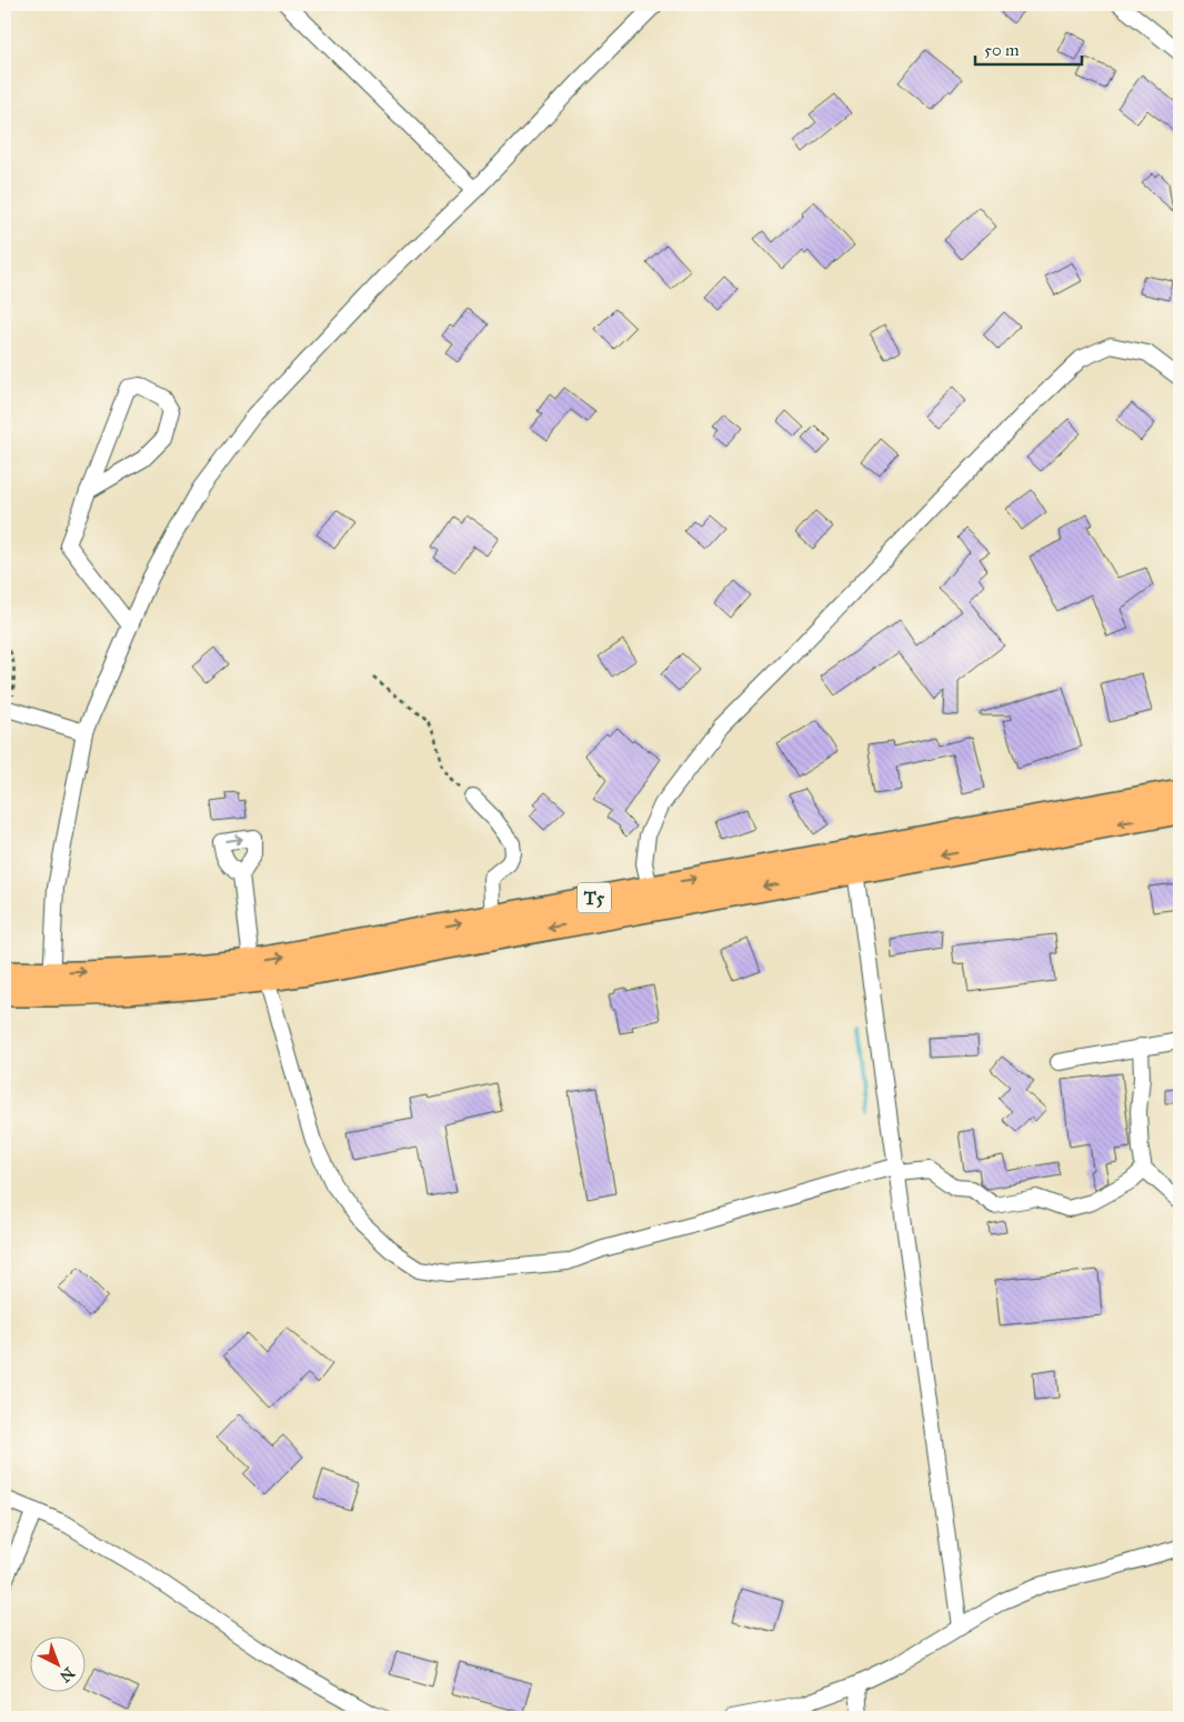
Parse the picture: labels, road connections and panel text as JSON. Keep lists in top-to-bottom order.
{
  "streets": {
    "highway": ["T5"]
  },
  "scale_bar": "50 m",
  "north": "bottom right"
}
